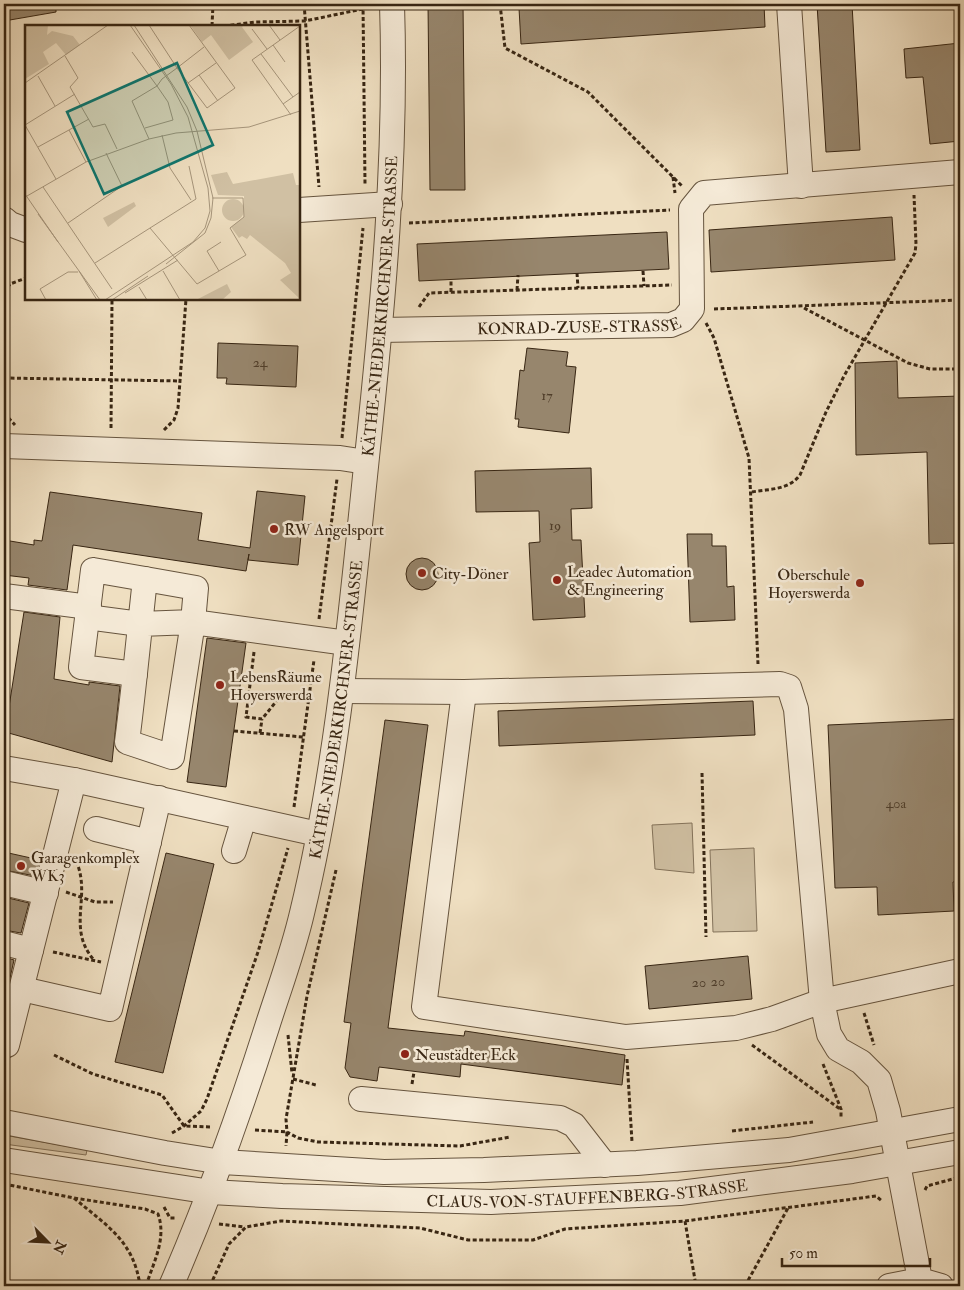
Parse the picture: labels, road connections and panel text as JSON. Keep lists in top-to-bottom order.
{
  "streets": {
    "street": ["KÄTHE-NIEDERKIRCHNER-STRASSE", "KONRAD-ZUSE-STRASSE", "CLAUS-VON-STAUFFENBERG-STRASSE"]
  },
  "crossings": [
    ["KÄTHE-NIEDERKIRCHNER-STRASSE", "KONRAD-ZUSE-STRASSE"],
    ["KÄTHE-NIEDERKIRCHNER-STRASSE", "CLAUS-VON-STAUFFENBERG-STRASSE"]
  ],
  "places": [
    "RW Angelsport",
    "City-Döner",
    "Leadec Automation & Engineering",
    "Oberschule Hoyerswerda",
    "LebensRäume Hoyerswerda",
    "Garagenkomplex WK3",
    "Neustädter Eck"
  ],
  "house_numbers": [
    "24",
    "17",
    "19",
    "40a",
    "20",
    "20"
  ],
  "scale_bar": "50 m",
  "north": "bottom right"
}
